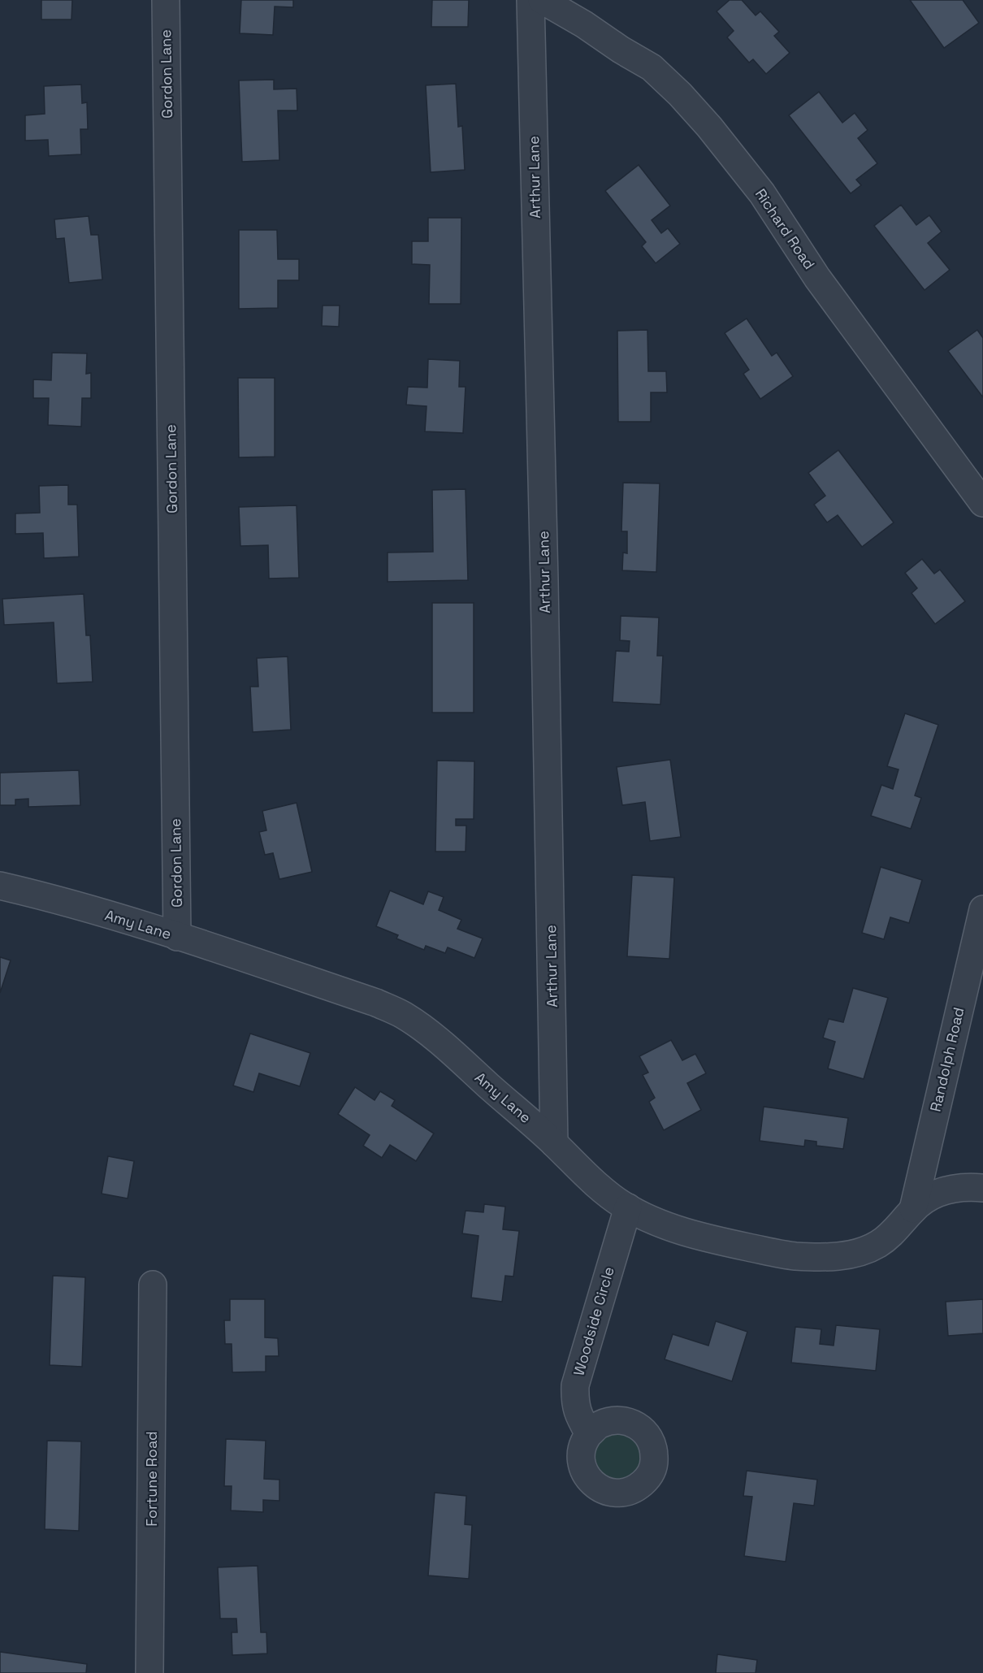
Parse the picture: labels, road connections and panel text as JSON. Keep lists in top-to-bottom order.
{
  "streets": {
    "street": [
      "Gordon Lane",
      "Arthur Lane",
      "Richard Road",
      "Amy Lane",
      "Randolph Road",
      "Woodside Circle",
      "Fortune Road"
    ]
  },
  "crossings": [
    ["Gordon Lane", "Amy Lane"],
    ["Arthur Lane", "Amy Lane"],
    ["Amy Lane", "Randolph Road"],
    ["Amy Lane", "Woodside Circle"]
  ]
}
